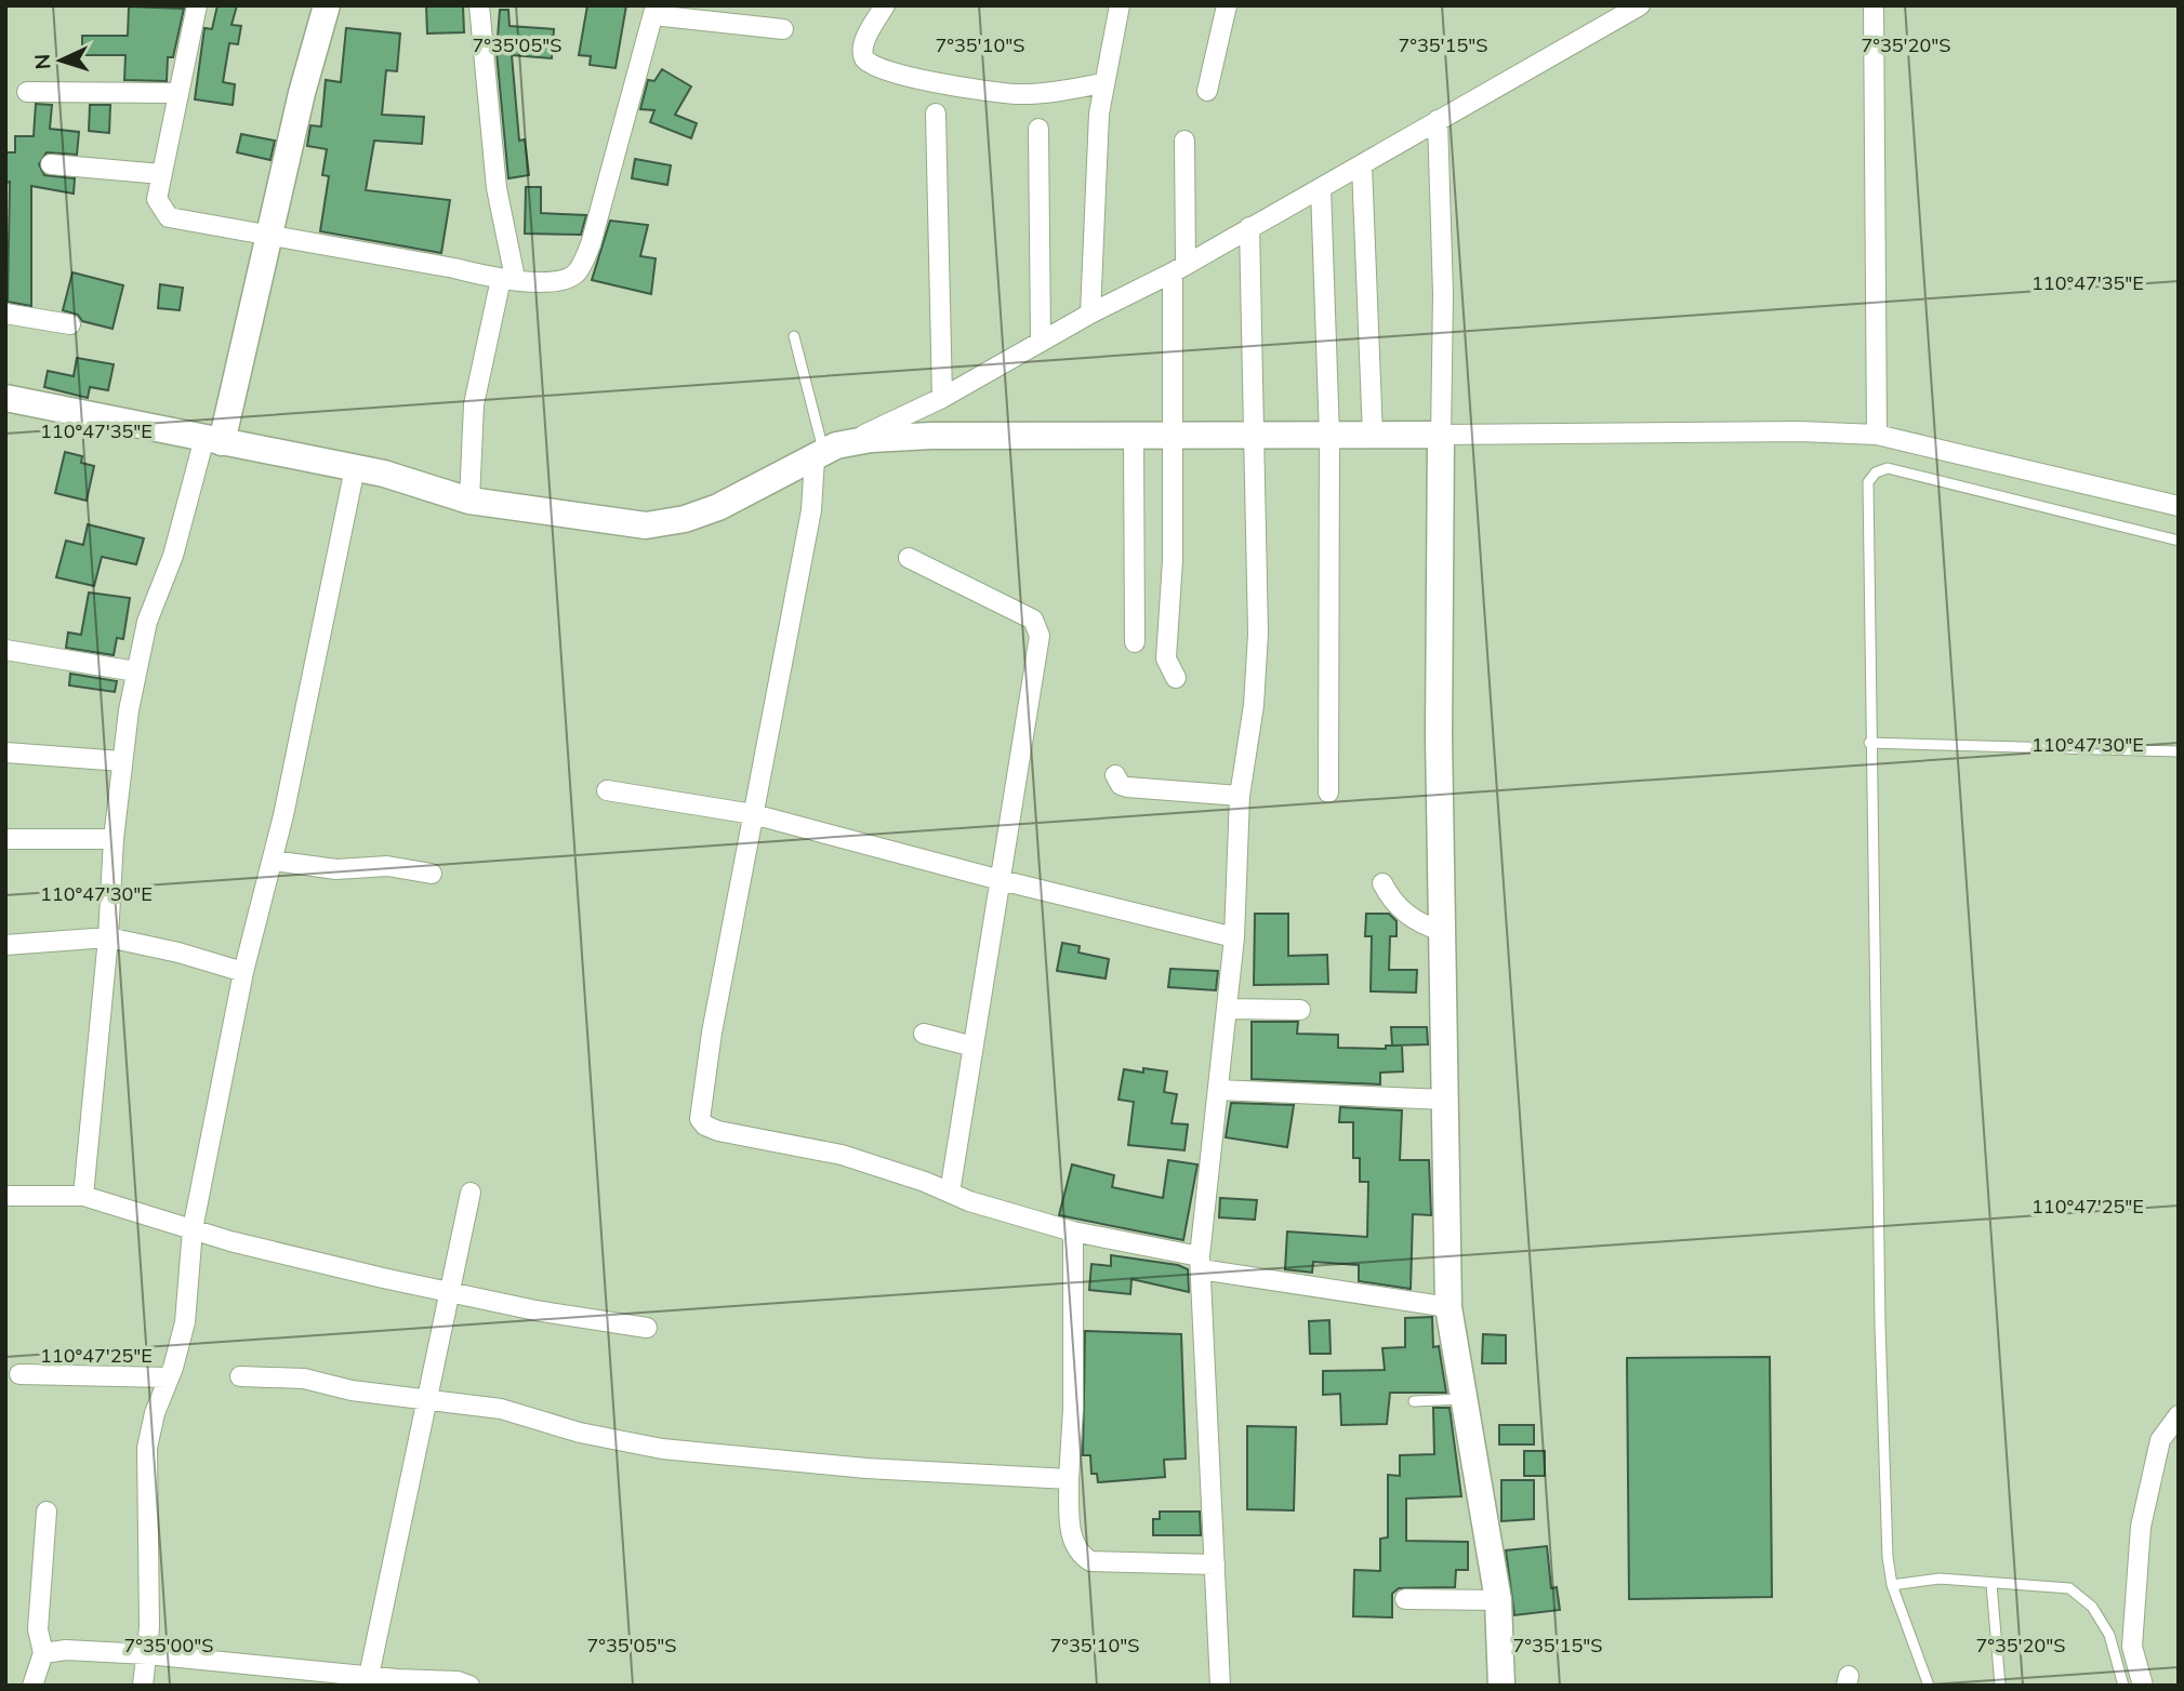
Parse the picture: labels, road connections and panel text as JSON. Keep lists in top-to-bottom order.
{
  "north": "left",
  "coordinates": [
    "7°35'05\"S",
    "7°35'10\"S",
    "7°35'15\"S",
    "7°35'20\"S",
    "110°47'35\"E",
    "110°47'30\"E",
    "110°47'25\"E",
    "7°35'00\"S"
  ]
}
